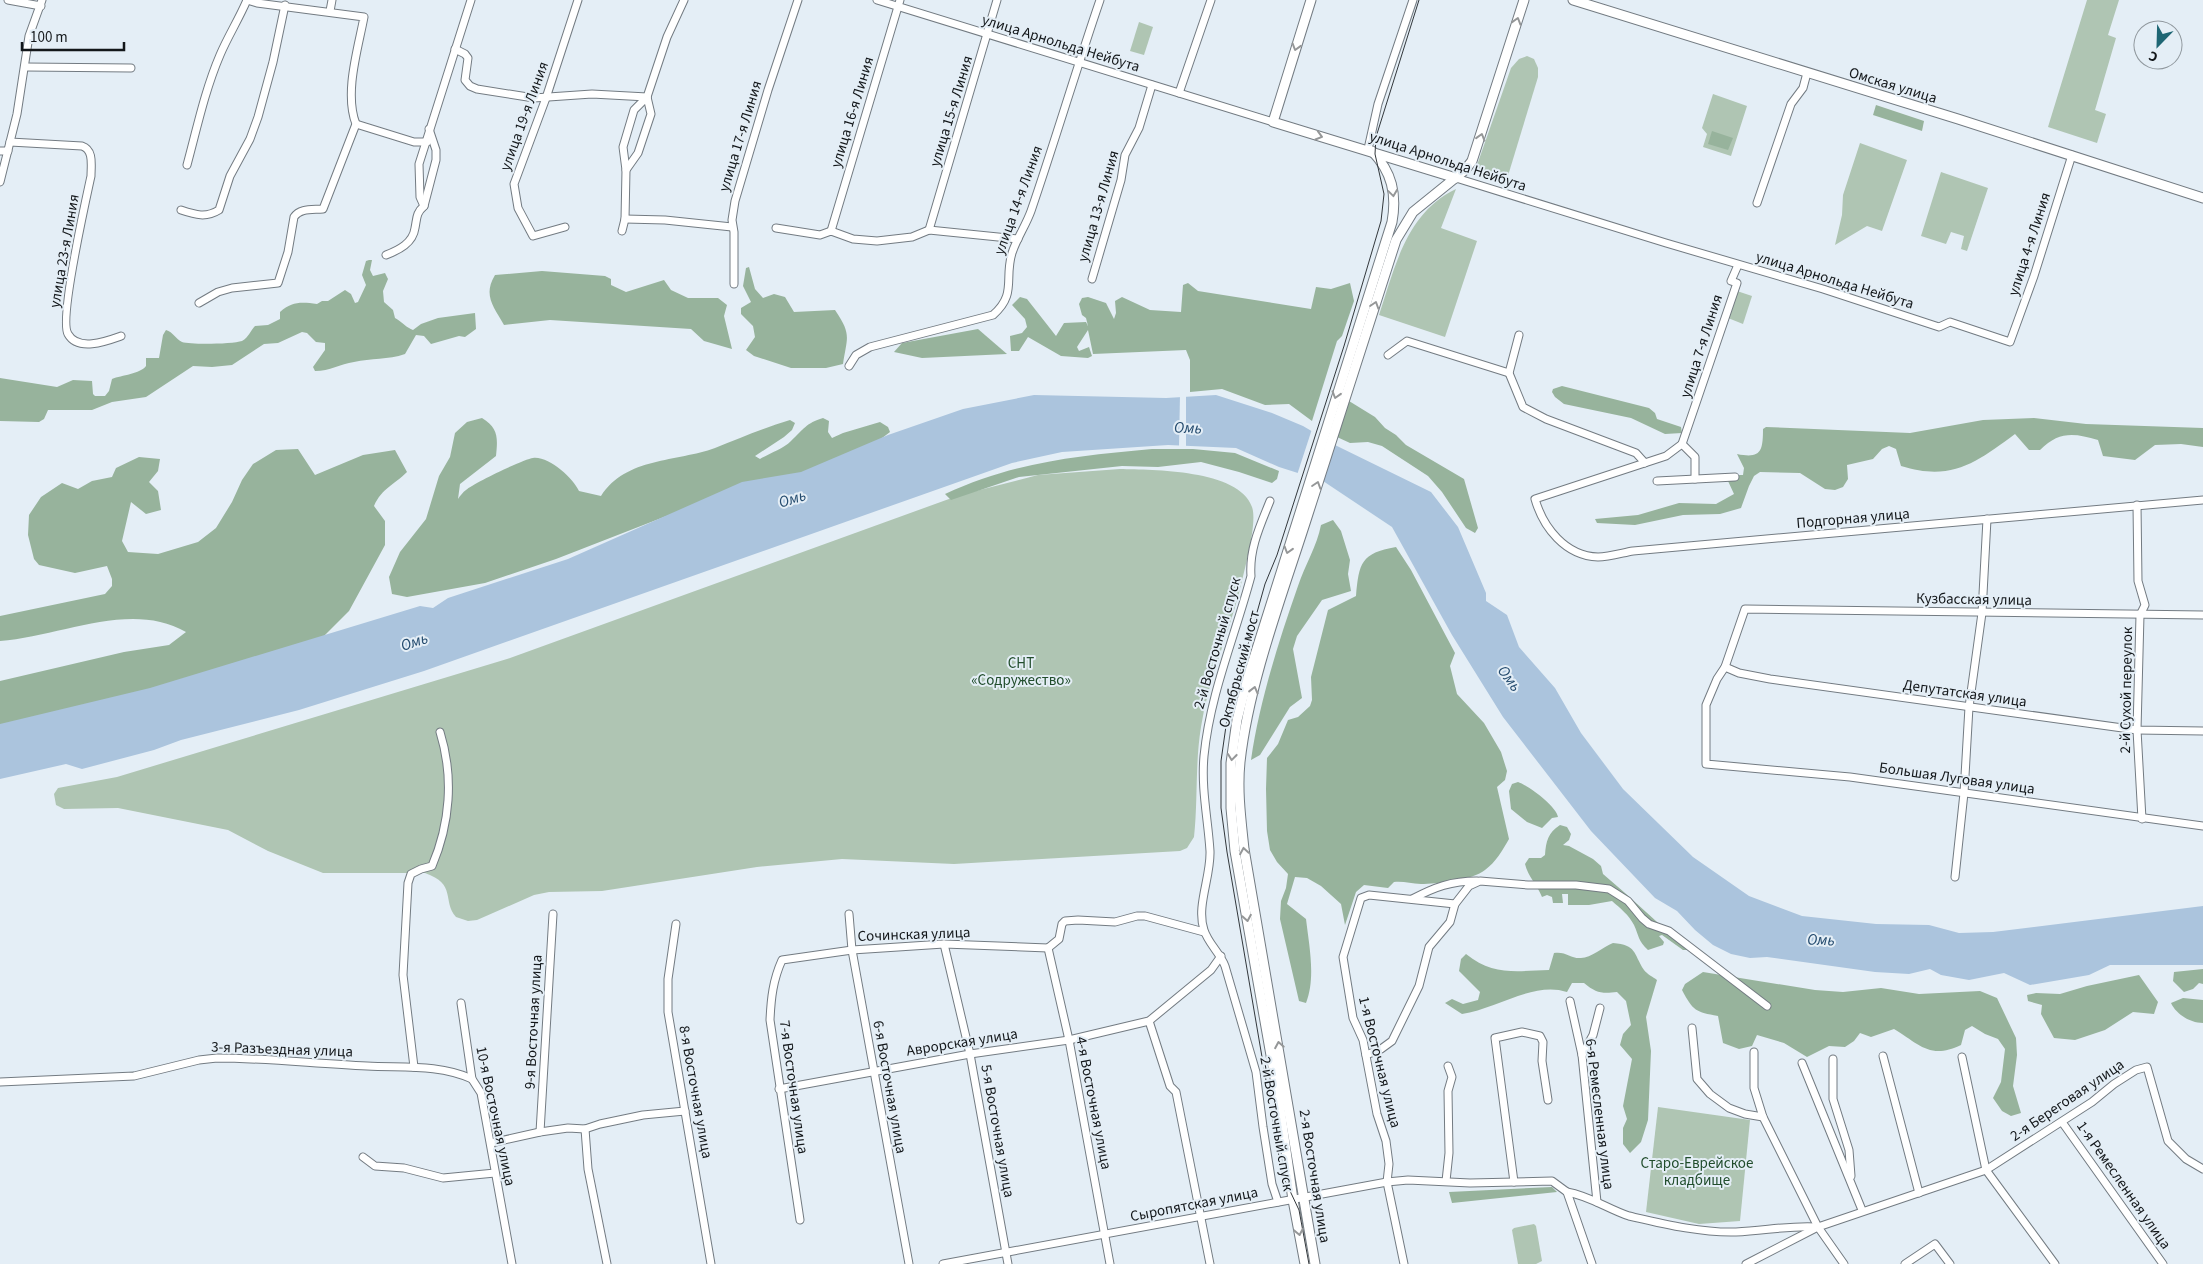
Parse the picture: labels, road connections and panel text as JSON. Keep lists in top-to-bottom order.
{
  "streets": {
    "main road": [
      "улица Арнольда Нейбута",
      "Омская улица",
      "Октябрьский мост",
      "2-я Восточная улица"
    ],
    "street": [
      "улица 15-я Линия",
      "улица 16-я Линия",
      "улица 19-я Линия",
      "улица 17-я Линия",
      "улица 14-я Линия",
      "улица 13-я Линия",
      "улица 4-я Линия",
      "улица 23-я Линия",
      "улица 7-я Линия",
      "Подгорная улица",
      "Кузбасская улица",
      "2-й Восточный спуск",
      "2-й Сухой переулок",
      "Депутатская улица",
      "Большая Луговая улица",
      "Сочинская улица",
      "9-я Восточная улица",
      "Аврорская улица",
      "3-я Разъездная улица",
      "1-я Восточная улица",
      "7-я Восточная улица",
      "6-я Восточная улица",
      "8-я Восточная улица",
      "2-я Береговая улица",
      "4-я Восточная улица",
      "6-я Ремесленная улица",
      "10-я Восточная улица",
      "5-я Восточная улица",
      "1-я Ремесленная улица",
      "Сыропятская улица"
    ]
  },
  "crossings": [
    ["улица Арнольда Нейбута", "улица 15-я Линия"],
    ["улица Арнольда Нейбута", "улица 16-я Линия"],
    ["улица Арнольда Нейбута", "улица 14-я Линия"],
    ["улица Арнольда Нейбута", "улица 13-я Линия"],
    ["улица Арнольда Нейбута", "улица 4-я Линия"],
    ["улица Арнольда Нейбута", "улица 7-я Линия"],
    ["Омская улица", "улица 4-я Линия"],
    ["Подгорная улица", "2-й Сухой переулок"],
    ["Кузбасская улица", "2-й Сухой переулок"],
    ["Кузбасская улица", "Депутатская улица"],
    ["Кузбасская улица", "Большая Луговая улица"],
    ["2-й Восточный спуск", "Сыропятская улица"],
    ["Октябрьский мост", "2-я Восточная улица"],
    ["2-й Сухой переулок", "Депутатская улица"],
    ["2-й Сухой переулок", "Большая Луговая улица"],
    ["Депутатская улица", "Большая Луговая улица"],
    ["Сочинская улица", "7-я Восточная улица"],
    ["Сочинская улица", "6-я Восточная улица"],
    ["Сочинская улица", "4-я Восточная улица"],
    ["Сочинская улица", "5-я Восточная улица"],
    ["Аврорская улица", "7-я Восточная улица"],
    ["Аврорская улица", "6-я Восточная улица"],
    ["Аврорская улица", "4-я Восточная улица"],
    ["Аврорская улица", "5-я Восточная улица"],
    ["3-я Разъездная улица", "10-я Восточная улица"],
    ["1-я Восточная улица", "Сыропятская улица"],
    ["2-я Береговая улица", "1-я Ремесленная улица"],
    ["2-я Береговая улица", "Сыропятская улица"],
    ["4-я Восточная улица", "Сыропятская улица"],
    ["6-я Ремесленная улица", "Сыропятская улица"],
    ["5-я Восточная улица", "Сыропятская улица"],
    ["2-я Восточная улица", "Сыропятская улица"]
  ],
  "water": ["Омь"],
  "parks": ["СНТ «Содружество»", "Старо-Еврейское кладбище"],
  "scale_bar": "100 m",
  "north": "bottom left"
}
